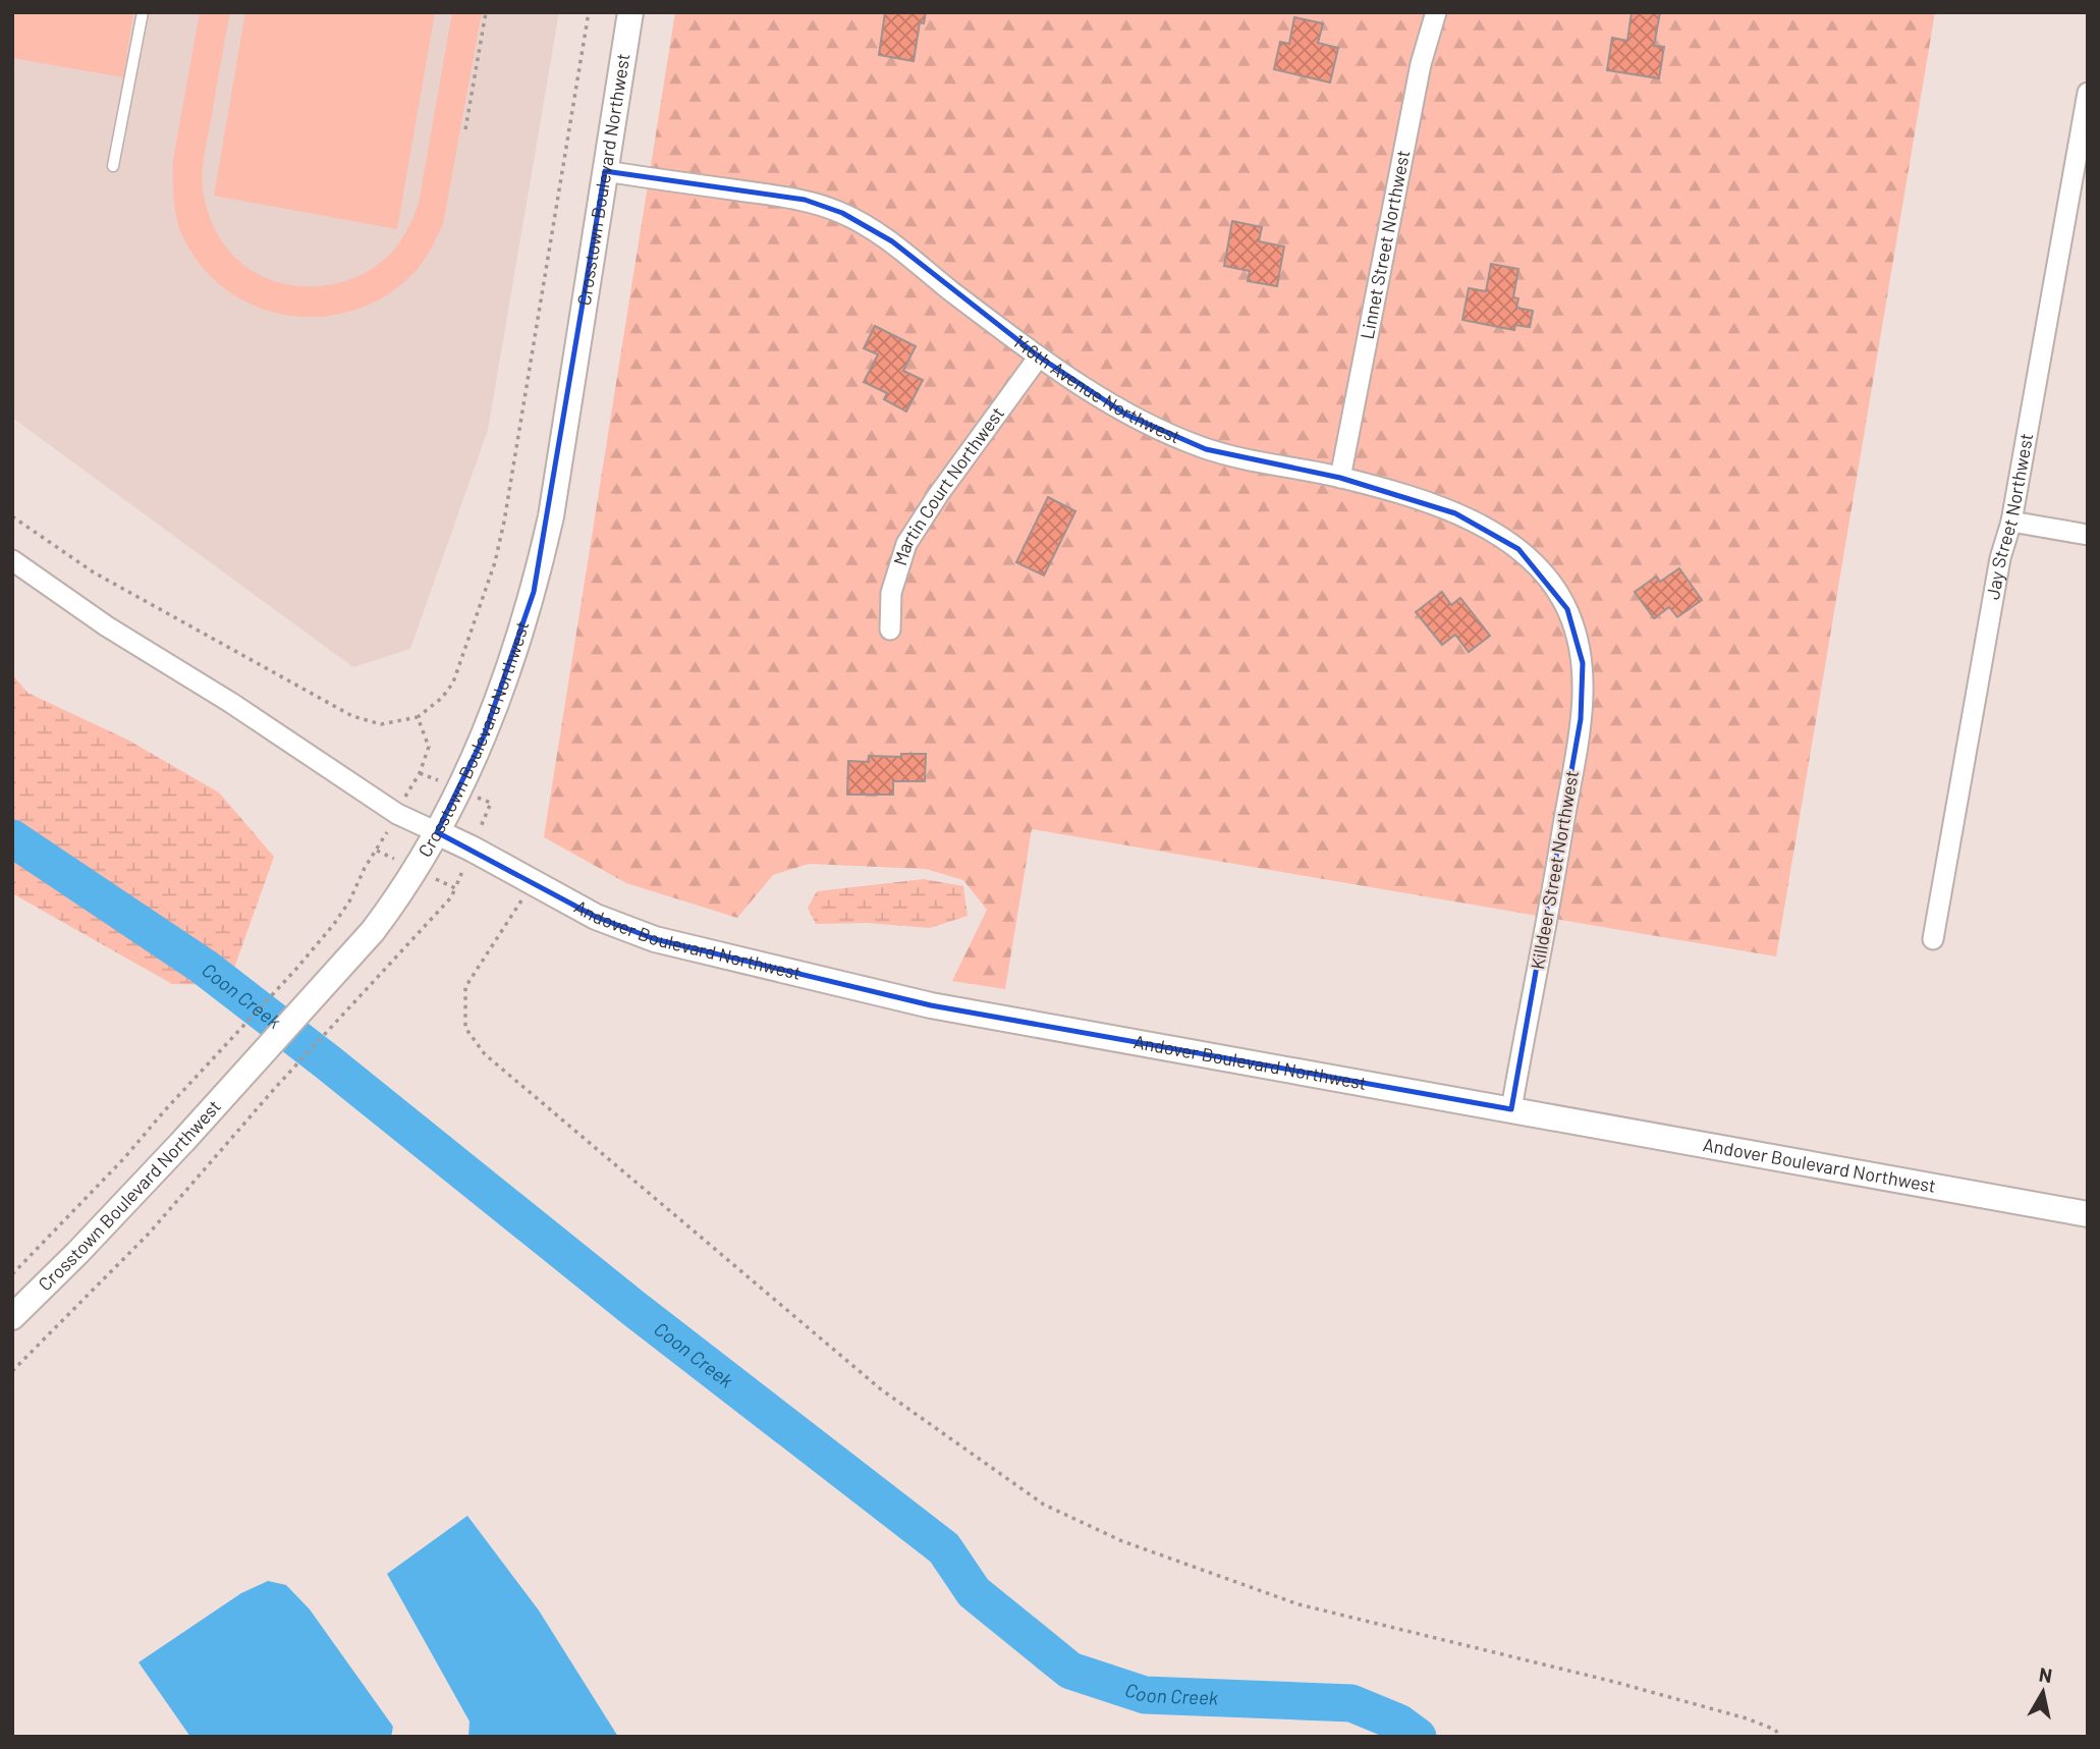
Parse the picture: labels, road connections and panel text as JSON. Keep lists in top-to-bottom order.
{
  "streets": {
    "street": [
      "Crosstown Boulevard Northwest",
      "Linnet Street Northwest",
      "146th Avenue Northwest",
      "Martin Court Northwest",
      "Jay Street Northwest",
      "Killdeer Street Northwest",
      "Andover Boulevard Northwest"
    ]
  },
  "crossings": [
    ["Crosstown Boulevard Northwest", "146th Avenue Northwest"],
    ["Crosstown Boulevard Northwest", "Andover Boulevard Northwest"],
    ["Linnet Street Northwest", "146th Avenue Northwest"],
    ["146th Avenue Northwest", "Martin Court Northwest"],
    ["146th Avenue Northwest", "Killdeer Street Northwest"],
    ["Killdeer Street Northwest", "Andover Boulevard Northwest"]
  ],
  "water": ["Coon Creek"],
  "north": "top"
}
